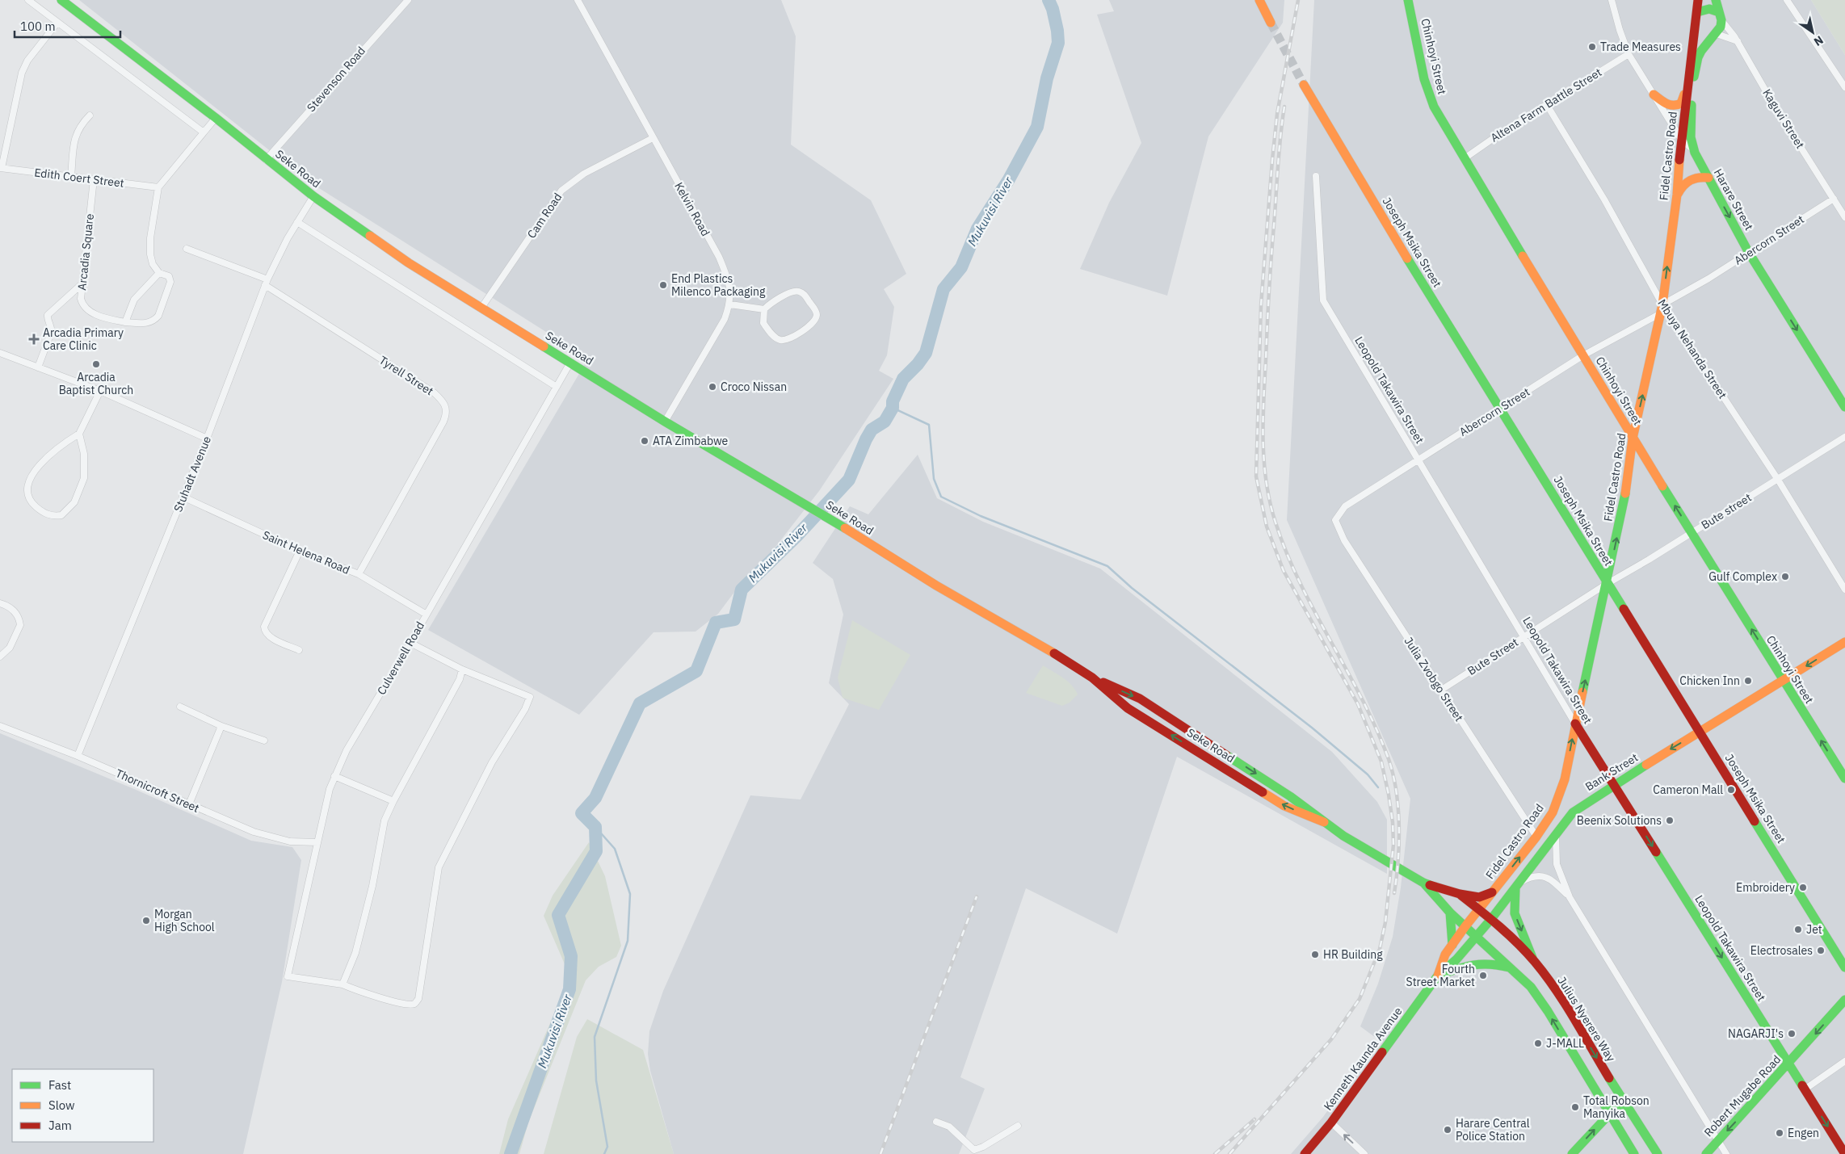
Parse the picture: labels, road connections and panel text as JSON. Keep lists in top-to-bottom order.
{
  "streets": {
    "main road": [
      "Chinhoyi Street",
      "Fidel Castro Road",
      "Seke Road",
      "Harare Street",
      "Joseph Msika Street",
      "Leopold Takawira Street",
      "Bank Street",
      "Julius Nyerere Way",
      "Kenneth Kaunda Avenue",
      "Robert Mugabe Road"
    ],
    "street": [
      "Stevenson Road",
      "Altena Farm Battle Street",
      "Kaguvi Street",
      "Edith Coert Street",
      "Kelvin Road",
      "Cam Road",
      "Abercorn Street",
      "Arcadia Square",
      "Mbuya Nehanda Street",
      "Tyrell Street",
      "Stuhadt Avenue",
      "Bute street",
      "Saint Helena Road",
      "Bute Street",
      "Culverwell Road",
      "Julia Zvobgo Street",
      "Thornicroft Street"
    ]
  },
  "crossings": [
    ["Chinhoyi Street", "Altena Farm Battle Street"],
    ["Chinhoyi Street", "Fidel Castro Road"],
    ["Chinhoyi Street", "Abercorn Street"],
    ["Chinhoyi Street", "Bute street"],
    ["Chinhoyi Street", "Bank Street"],
    ["Stevenson Road", "Seke Road"],
    ["Altena Farm Battle Street", "Harare Street"],
    ["Altena Farm Battle Street", "Mbuya Nehanda Street"],
    ["Kaguvi Street", "Fidel Castro Road"],
    ["Kaguvi Street", "Abercorn Street"],
    ["Fidel Castro Road", "Harare Street"],
    ["Fidel Castro Road", "Abercorn Street"],
    ["Fidel Castro Road", "Joseph Msika Street"],
    ["Fidel Castro Road", "Mbuya Nehanda Street"],
    ["Fidel Castro Road", "Leopold Takawira Street"],
    ["Fidel Castro Road", "Bute street"],
    ["Fidel Castro Road", "Bute Street"],
    ["Fidel Castro Road", "Julia Zvobgo Street"],
    ["Fidel Castro Road", "Bank Street"],
    ["Fidel Castro Road", "Julius Nyerere Way"],
    ["Fidel Castro Road", "Kenneth Kaunda Avenue"],
    ["Seke Road", "Kelvin Road"],
    ["Seke Road", "Cam Road"],
    ["Seke Road", "Stuhadt Avenue"],
    ["Seke Road", "Culverwell Road"],
    ["Edith Coert Street", "Arcadia Square"],
    ["Harare Street", "Abercorn Street"],
    ["Kelvin Road", "Cam Road"],
    ["Abercorn Street", "Joseph Msika Street"],
    ["Abercorn Street", "Mbuya Nehanda Street"],
    ["Abercorn Street", "Leopold Takawira Street"],
    ["Abercorn Street", "Julia Zvobgo Street"],
    ["Joseph Msika Street", "Bute street"],
    ["Joseph Msika Street", "Bute Street"],
    ["Joseph Msika Street", "Bank Street"],
    ["Mbuya Nehanda Street", "Bute street"],
    ["Tyrell Street", "Stuhadt Avenue"],
    ["Tyrell Street", "Saint Helena Road"],
    ["Leopold Takawira Street", "Bute Street"],
    ["Leopold Takawira Street", "Bank Street"],
    ["Leopold Takawira Street", "Robert Mugabe Road"],
    ["Stuhadt Avenue", "Saint Helena Road"],
    ["Stuhadt Avenue", "Thornicroft Street"],
    ["Bute street", "Bute Street"],
    ["Saint Helena Road", "Culverwell Road"],
    ["Bute Street", "Julia Zvobgo Street"],
    ["Culverwell Road", "Thornicroft Street"],
    ["Bank Street", "Julius Nyerere Way"],
    ["Bank Street", "Kenneth Kaunda Avenue"]
  ],
  "one_way": [
    "Chinhoyi Street",
    "Fidel Castro Road",
    "Harare Street",
    "Leopold Takawira Street",
    "Robert Mugabe Road"
  ],
  "water": ["Mukuvisi River"],
  "places": {
    "other": [
      "Trade Measures",
      "End Plastics Milenco Packaging",
      "Arcadia Baptist Church",
      "Croco Nissan",
      "ATA Zimbabwe",
      "Gulf Complex",
      "Chicken Inn",
      "Cameron Mall",
      "Beenix Solutions",
      "Embroidery",
      "Morgan High School",
      "Jet",
      "Electrosales",
      "HR Building",
      "Fourth Street Market",
      "NAGARJI's",
      "J-MALL",
      "Total Robson Manyika",
      "Harare Central Police Station",
      "Engen"
    ],
    "health": ["Arcadia Primary Care Clinic"]
  },
  "legend": ["Fast", "Slow", "Jam"],
  "scale_bar": "100 m",
  "north": "bottom right"
}
